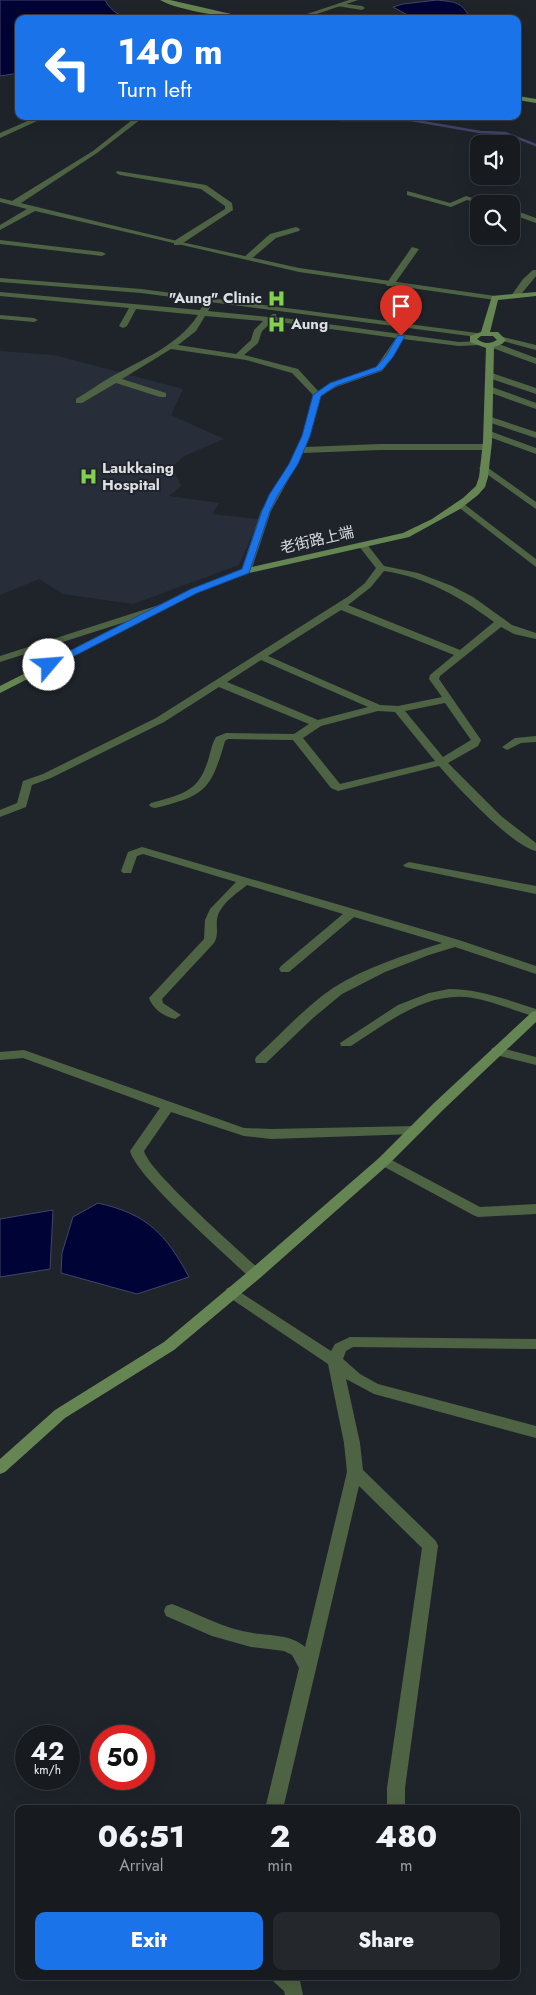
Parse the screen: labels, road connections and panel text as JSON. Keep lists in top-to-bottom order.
{
  "streets": {
    "main road": ["老街路上端"]
  },
  "places": {
    "hospital": ["\"Aung\" Clinic", "Aung", "Laukkaing Hospital"]
  },
  "page": {
    "turn": ["140 m", "Turn left"],
    "speed": "42 km/h",
    "limit": "50",
    "eta": [
      "06:51",
      "Arrival",
      "2",
      "min",
      "480",
      "m"
    ],
    "buttons": ["Exit", "Share"]
  }
}
